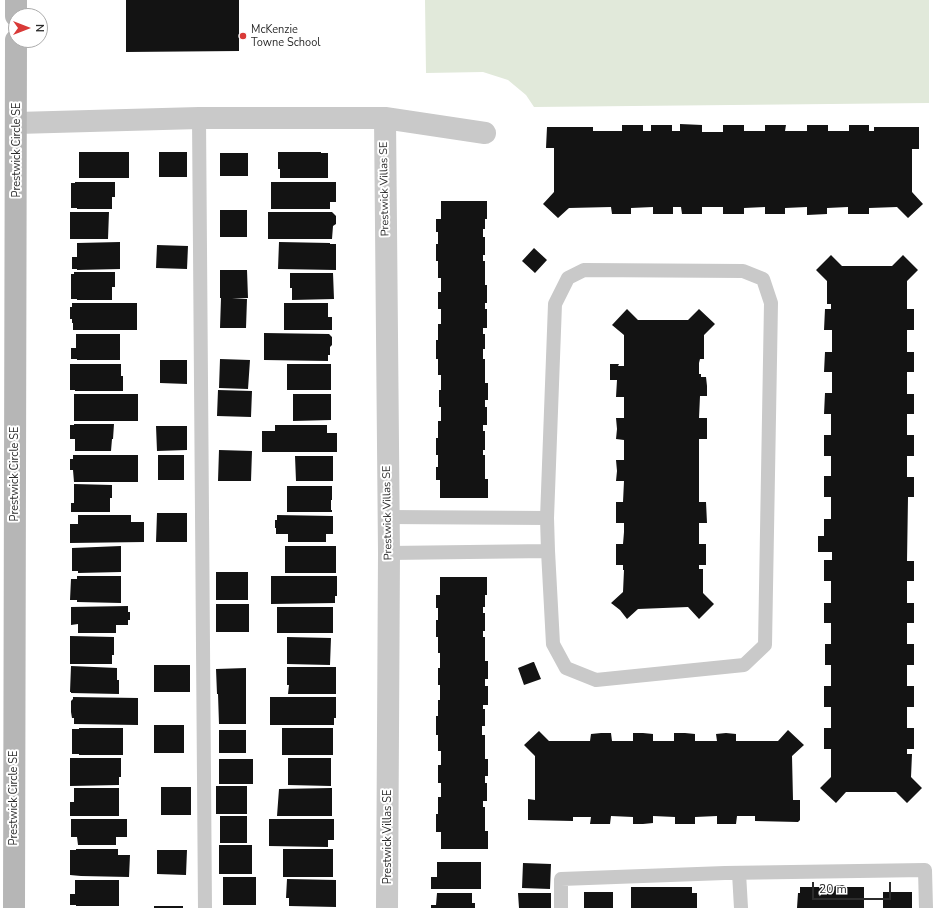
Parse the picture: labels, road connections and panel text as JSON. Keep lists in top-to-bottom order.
{
  "streets": {
    "street": ["Prestwick Circle SE", "Prestwick Villas SE"]
  },
  "places": ["McKenzie Towne School"],
  "scale_bar": "20 m",
  "north": "right"
}
